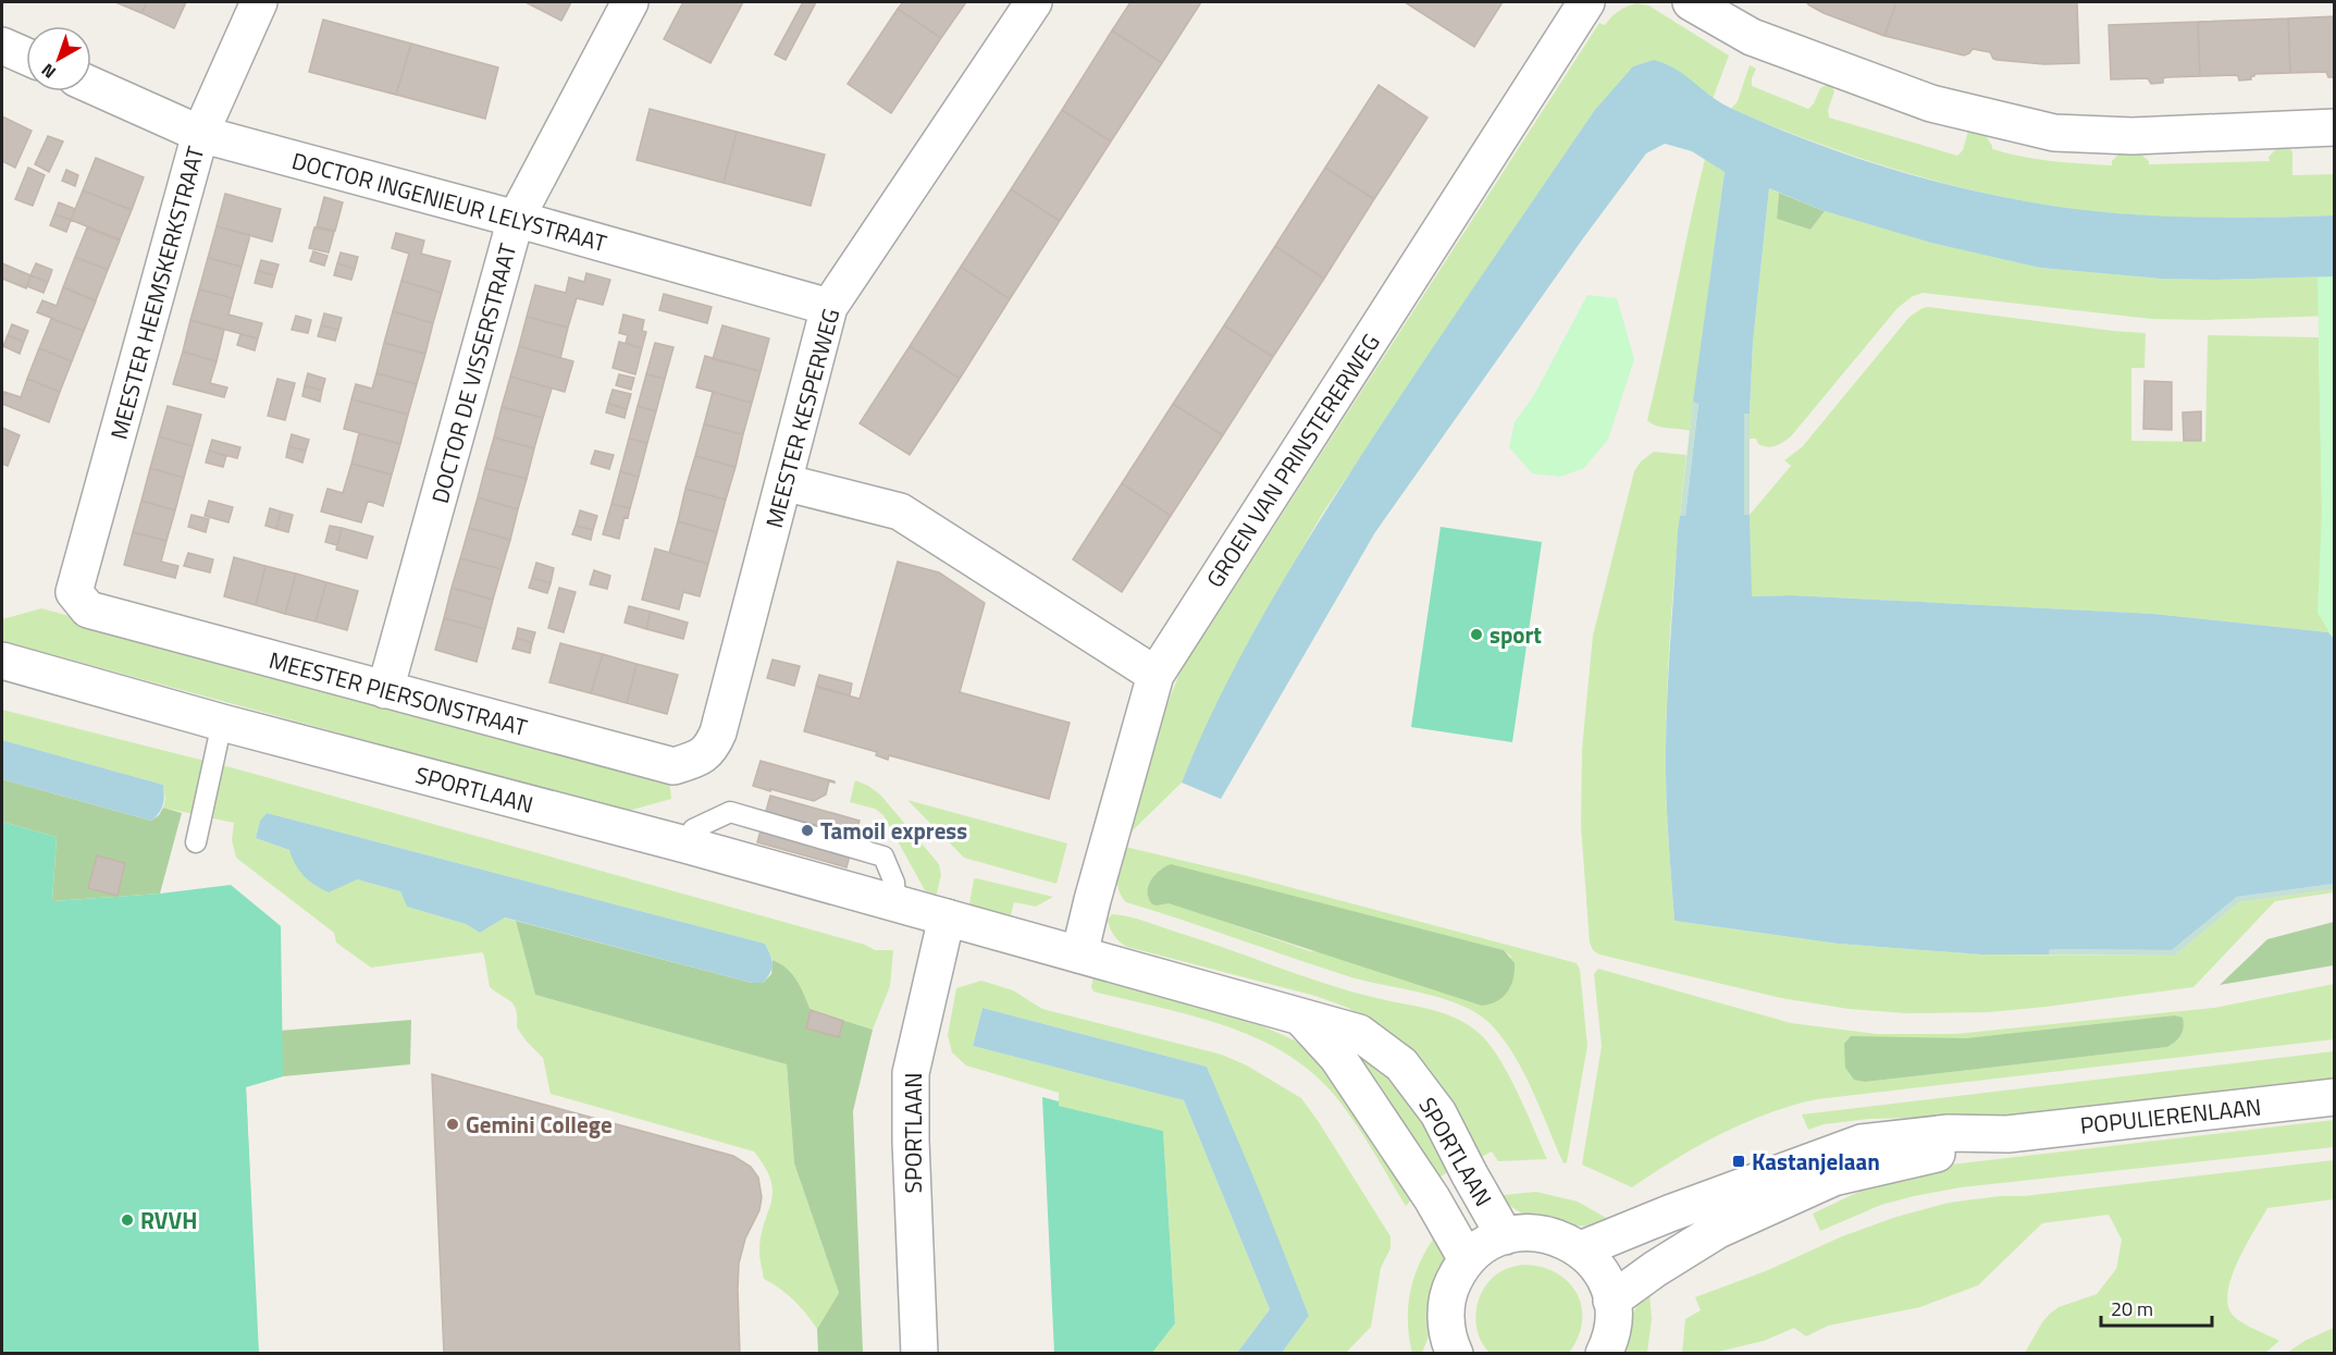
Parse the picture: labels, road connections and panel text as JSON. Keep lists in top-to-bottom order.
{
  "streets": {
    "street": [
      "DOCTOR INGENIEUR LELYSTRAAT",
      "MEESTER HEEMSKERKSTRAAT",
      "DOCTOR DE VISSERSTRAAT",
      "MEESTER KESPERWEG",
      "GROEN VAN PRINSTERERWEG",
      "MEESTER PIERSONSTRAAT",
      "SPORTLAAN",
      "POPULIERENLAAN"
    ]
  },
  "crossings": [
    ["DOCTOR INGENIEUR LELYSTRAAT", "MEESTER HEEMSKERKSTRAAT"],
    ["DOCTOR INGENIEUR LELYSTRAAT", "DOCTOR DE VISSERSTRAAT"],
    ["DOCTOR INGENIEUR LELYSTRAAT", "MEESTER KESPERWEG"],
    ["MEESTER HEEMSKERKSTRAAT", "MEESTER PIERSONSTRAAT"],
    ["DOCTOR DE VISSERSTRAAT", "MEESTER PIERSONSTRAAT"],
    ["MEESTER KESPERWEG", "MEESTER PIERSONSTRAAT"],
    ["GROEN VAN PRINSTERERWEG", "SPORTLAAN"]
  ],
  "places": {
    "other": [
      "sport",
      "Tamoil express",
      "Gemini College",
      "RVVH"
    ],
    "transit": ["Kastanjelaan"]
  },
  "scale_bar": "20 m",
  "north": "bottom left"
}
